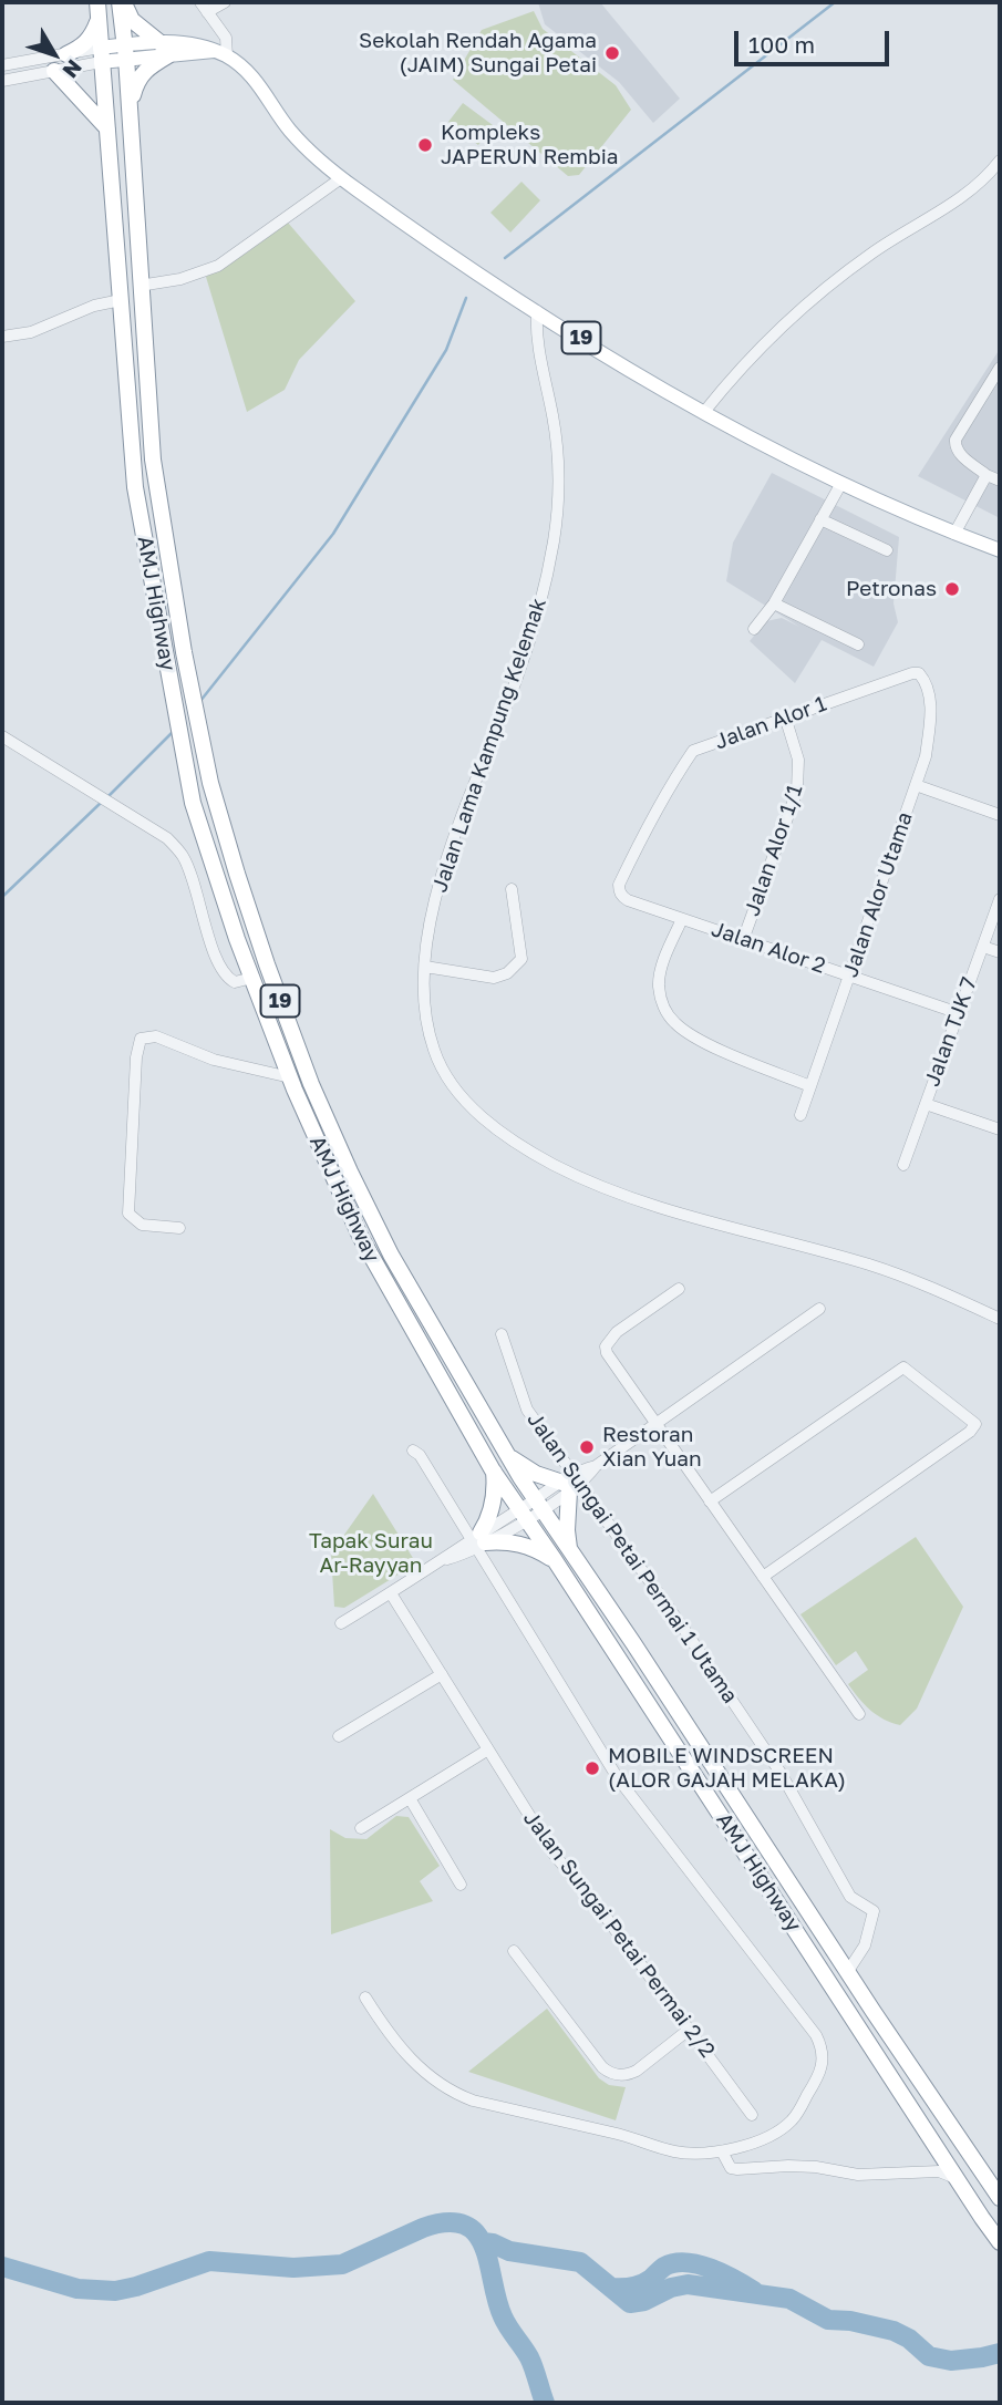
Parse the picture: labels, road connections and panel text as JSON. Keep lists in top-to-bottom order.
{
  "streets": {
    "highway": ["19", "AMJ Highway"],
    "street": [
      "Jalan Alor 1",
      "Jalan Lama Kampung Kelemak",
      "Jalan Alor 1/1",
      "Jalan Alor Utama",
      "Jalan Alor 2",
      "Jalan TJK 7",
      "Jalan Sungai Petai Permai 1 Utama",
      "Jalan Sungai Petai Permai 2/2"
    ]
  },
  "crossings": [
    ["19", "AMJ Highway"],
    ["19", "Jalan Lama Kampung Kelemak"],
    ["AMJ Highway", "Jalan Sungai Petai Permai 1 Utama"],
    ["Jalan Alor 1", "Jalan Alor 1/1"],
    ["Jalan Alor 1", "Jalan Alor Utama"],
    ["Jalan Alor 1", "Jalan Alor 2"],
    ["Jalan Alor 1/1", "Jalan Alor 2"],
    ["Jalan Alor Utama", "Jalan Alor 2"],
    ["Jalan Alor 2", "Jalan TJK 7"]
  ],
  "parks": ["Tapak Surau Ar-Rayyan"],
  "places": [
    "Sekolah Rendah Agama (JAIM) Sungai Petai",
    "Kompleks JAPERUN Rembia",
    "Petronas",
    "Restoran Xian Yuan",
    "MOBILE WINDSCREEN (ALOR GAJAH MELAKA)"
  ],
  "scale_bar": "100 m",
  "north": "bottom right"
}
